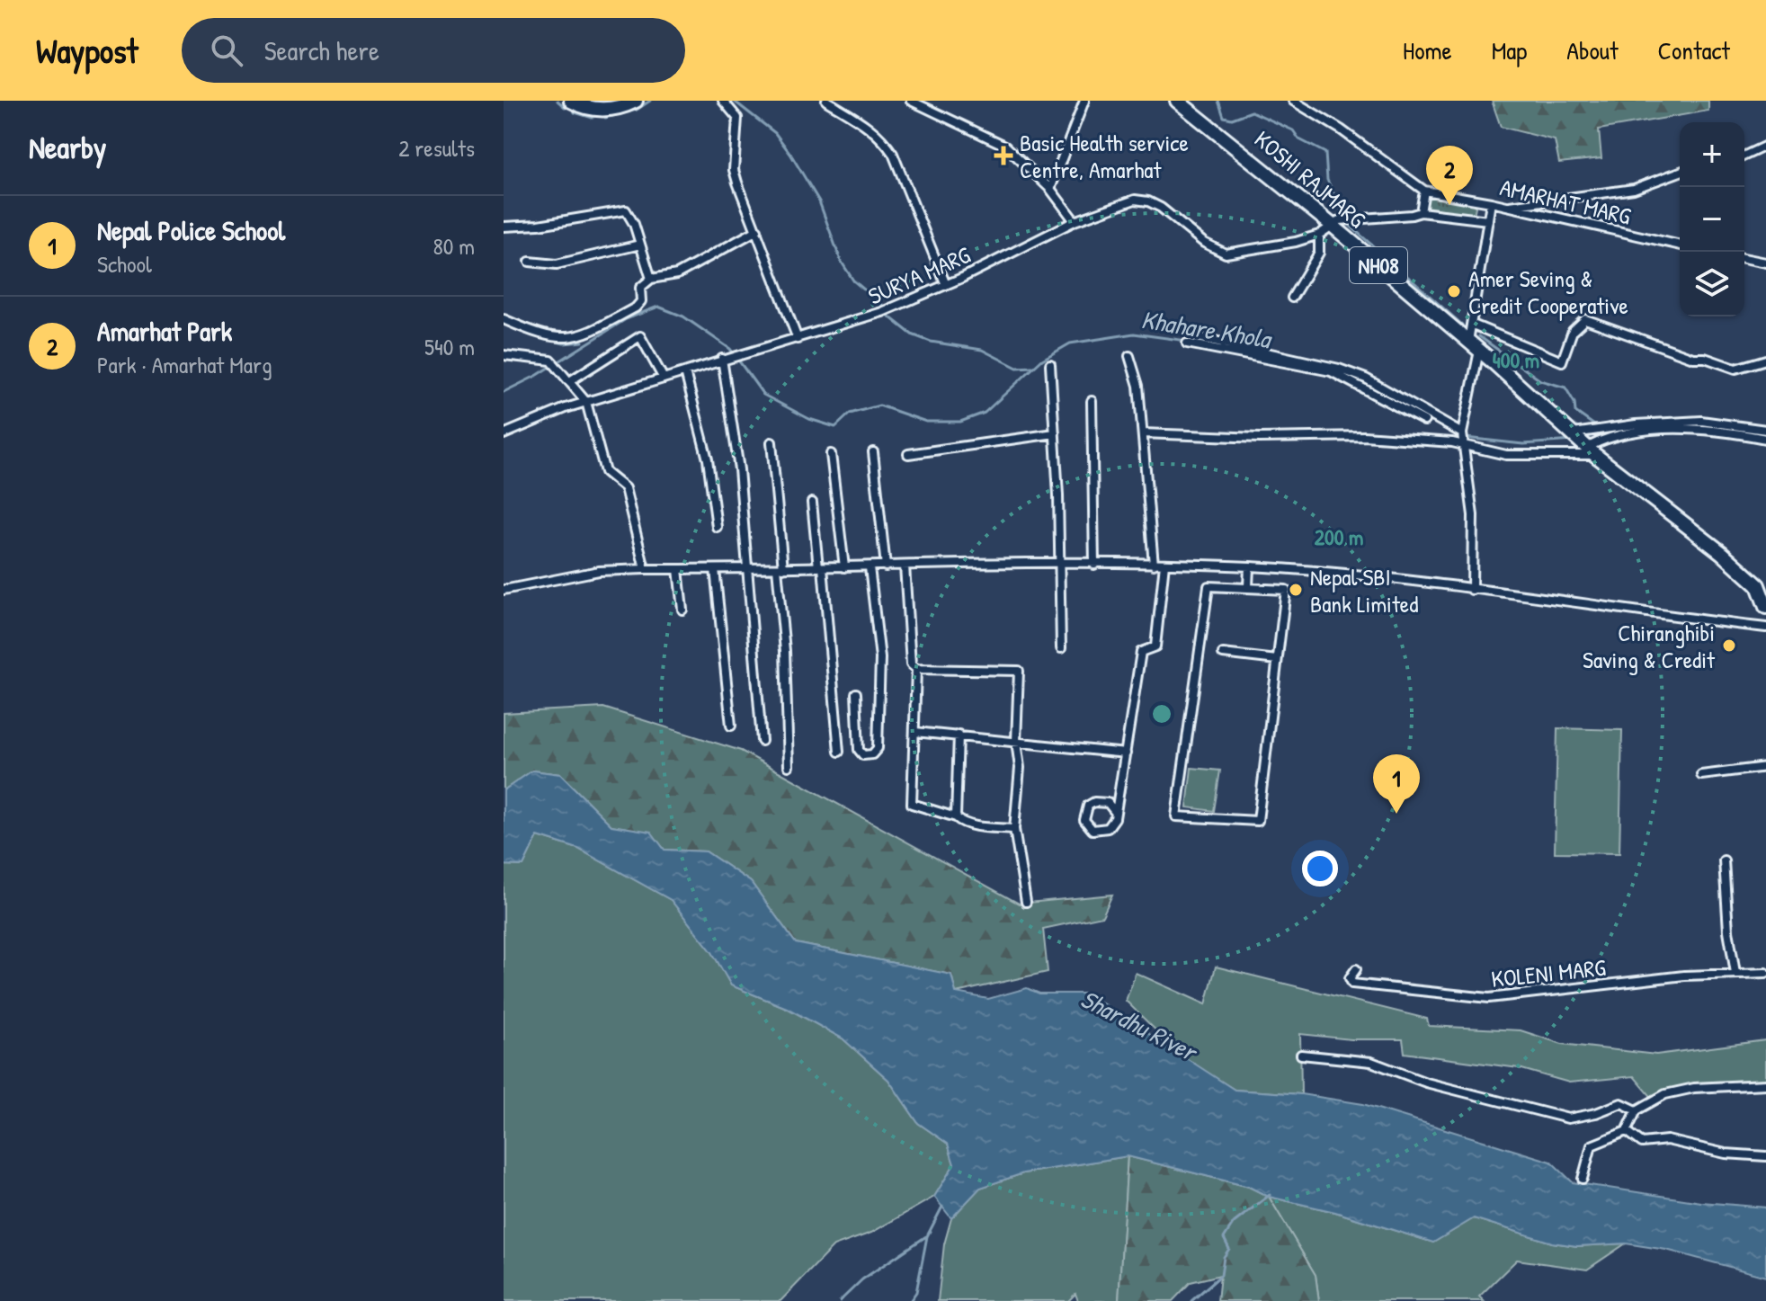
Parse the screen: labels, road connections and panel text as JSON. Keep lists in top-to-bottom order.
{
  "streets": {
    "main road": ["KOSHI RAJMARG", "NH08"],
    "street": ["AMARHAT MARG", "SURYA MARG", "KOLENI MARG"]
  },
  "crossings": [
    ["KOSHI RAJMARG", "SURYA MARG"]
  ],
  "water": ["Khahare Khola", "Shardhu River"],
  "places": {
    "health": ["Basic Health service Centre, Amarhat"],
    "other": ["Amer Seving & Credit Cooperative", "Nepal SBI Bank Limited", "Chiranghibi Saving & Credit"]
  },
  "page": {
    "header": "Waypost",
    "search": "Search here",
    "nav": [
      "Home",
      "Map",
      "About",
      "Contact"
    ],
    "heading": ["Nearby", "2 results"],
    "map_buttons": ["+", "−"],
    "pins": ["2", "1"],
    "list": [
      {
        "mark": "1",
        "name": "Nepal Police School",
        "note": "School",
        "value": "80 m"
      },
      {
        "mark": "2",
        "name": "Amarhat Park",
        "note": "Park · Amarhat Marg",
        "value": "540 m"
      }
    ]
  },
  "rings": ["400 m", "200 m"]
}
